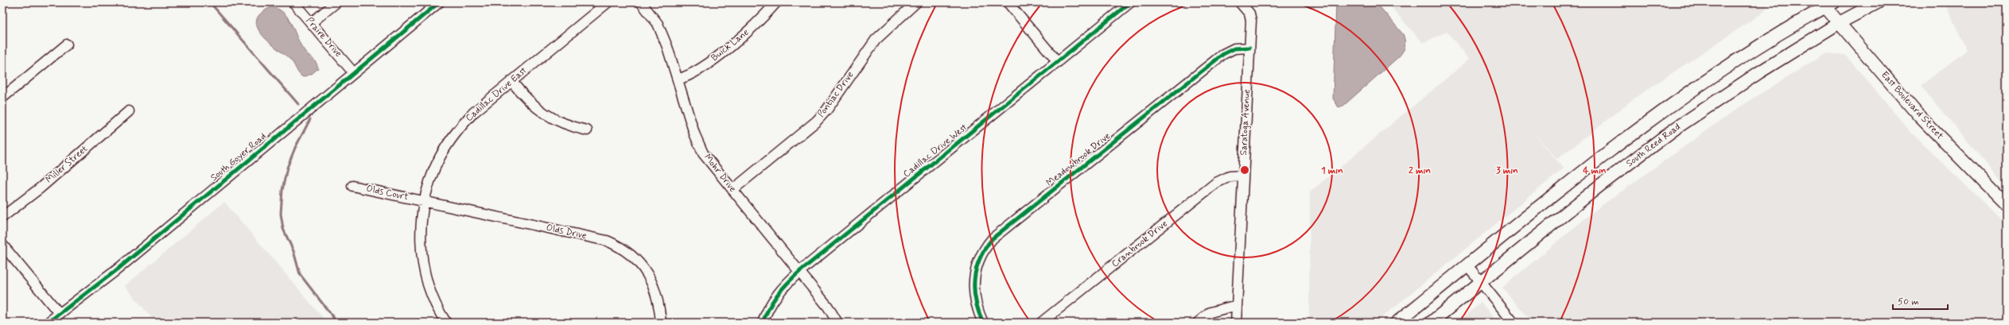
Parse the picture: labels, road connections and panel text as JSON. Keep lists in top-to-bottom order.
{
  "streets": {
    "main road": ["East Boulevard Street", "South Reed Road"],
    "street": [
      "Praire Drive",
      "Buick Lane",
      "Cadillac Drive East",
      "Pontiac Drive",
      "Saratoga Avenue",
      "Cadillac Drive West",
      "South Goyer Road",
      "Meadowbrook Drive",
      "Miller Street",
      "Mohr Drive",
      "Olds Court",
      "Olds Drive",
      "Cranbrook Drive"
    ]
  },
  "crossings": [
    ["Praire Drive", "South Goyer Road"],
    ["Buick Lane", "Mohr Drive"],
    ["Cadillac Drive East", "Olds Court"],
    ["Cadillac Drive East", "Olds Drive"],
    ["Pontiac Drive", "Mohr Drive"],
    ["East Boulevard Street", "South Reed Road"],
    ["Saratoga Avenue", "Meadowbrook Drive"],
    ["Saratoga Avenue", "Cranbrook Drive"],
    ["Cadillac Drive West", "Mohr Drive"],
    ["Olds Court", "Olds Drive"]
  ],
  "scale_bar": "50 m",
  "rings": [
    "1 min",
    "2 min",
    "3 min",
    "4 min"
  ]
}
